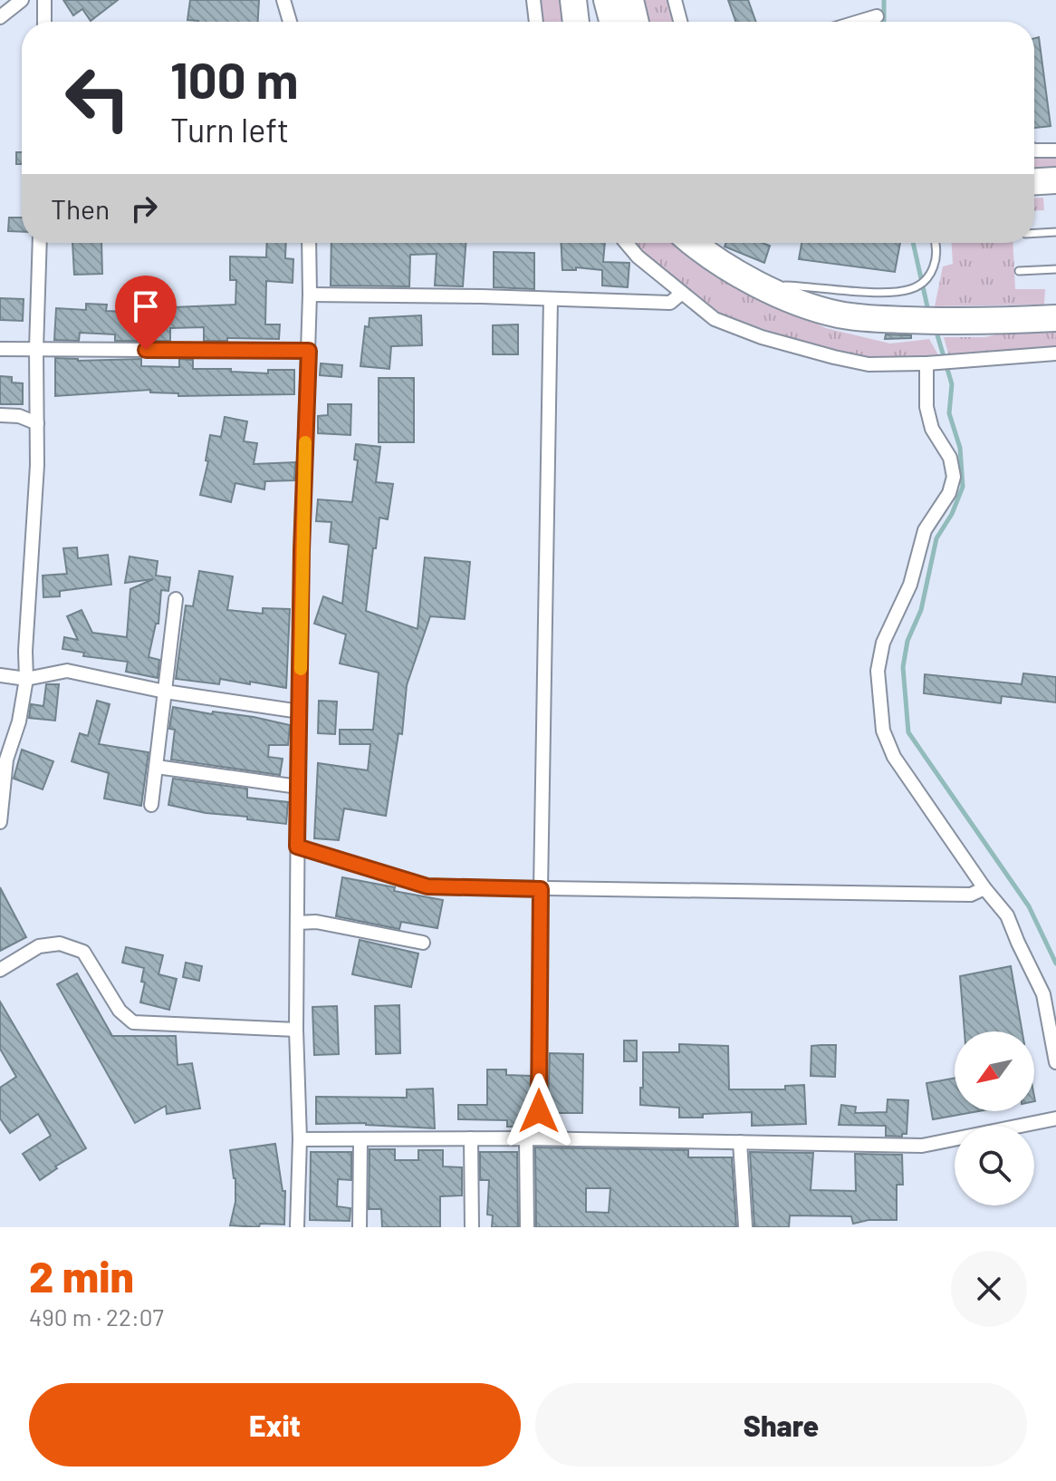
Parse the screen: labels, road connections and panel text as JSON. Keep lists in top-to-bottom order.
{
  "north": "bottom left",
  "page": {
    "turn": ["100 m", "Turn left"],
    "then": "Then",
    "heading": ["2 min", "490 m · 22:07"],
    "buttons": ["Exit", "Share"]
  }
}
